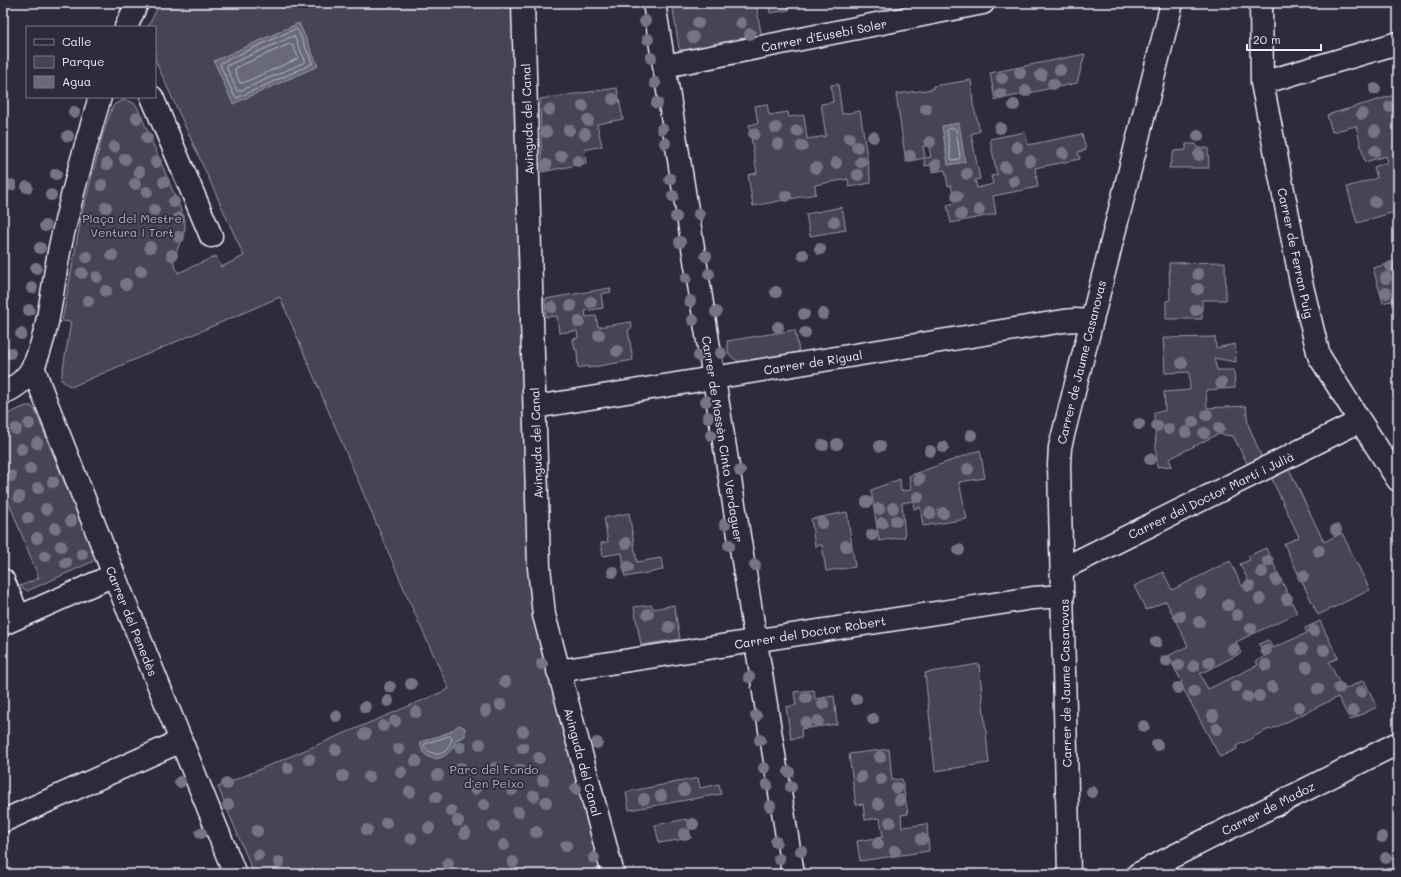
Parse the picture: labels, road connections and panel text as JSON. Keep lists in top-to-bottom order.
{
  "streets": {
    "street": [
      "Carrer d'Eusebi Soler",
      "Avinguda del Canal",
      "Carrer de Ferran Puig",
      "Carrer de Rigual",
      "Carrer de Jaume Casanovas",
      "Carrer de Mossèn Cinto Verdaguer",
      "Carrer del Doctor Martí i Julià",
      "Carrer del Penedès",
      "Carrer del Doctor Robert",
      "Carrer de Madoz"
    ]
  },
  "crossings": [
    ["Carrer d'Eusebi Soler", "Carrer de Mossèn Cinto Verdaguer"],
    ["Avinguda del Canal", "Carrer de Rigual"],
    ["Avinguda del Canal", "Carrer del Doctor Robert"],
    ["Carrer de Ferran Puig", "Carrer del Doctor Martí i Julià"],
    ["Carrer de Rigual", "Carrer de Jaume Casanovas"],
    ["Carrer de Rigual", "Carrer de Mossèn Cinto Verdaguer"],
    ["Carrer de Jaume Casanovas", "Carrer del Doctor Martí i Julià"],
    ["Carrer de Jaume Casanovas", "Carrer del Doctor Robert"],
    ["Carrer de Mossèn Cinto Verdaguer", "Carrer del Doctor Robert"]
  ],
  "parks": ["Plaça del Mestre Ventura i Tort", "Parc del Fondo d'en Peixo"],
  "legend": ["Calle", "Parque", "Agua"],
  "scale_bar": "20 m"
}
